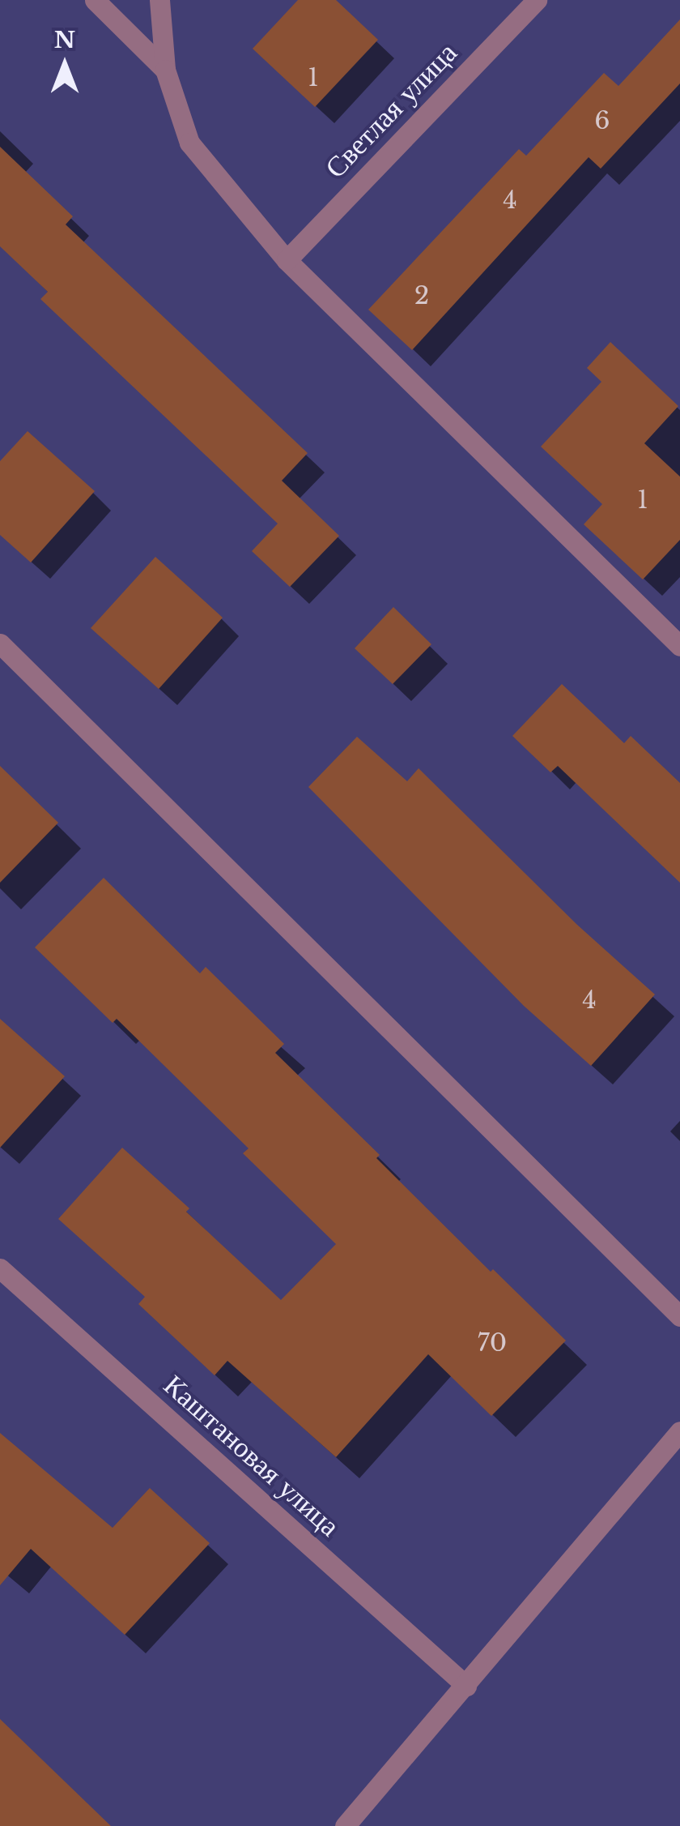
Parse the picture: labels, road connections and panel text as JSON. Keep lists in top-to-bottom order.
{
  "streets": {
    "street": ["Светлая улица", "Каштановая улица"]
  },
  "house_numbers": [
    "1",
    "6",
    "4",
    "2",
    "1",
    "4",
    "70"
  ],
  "north": "top"
}
